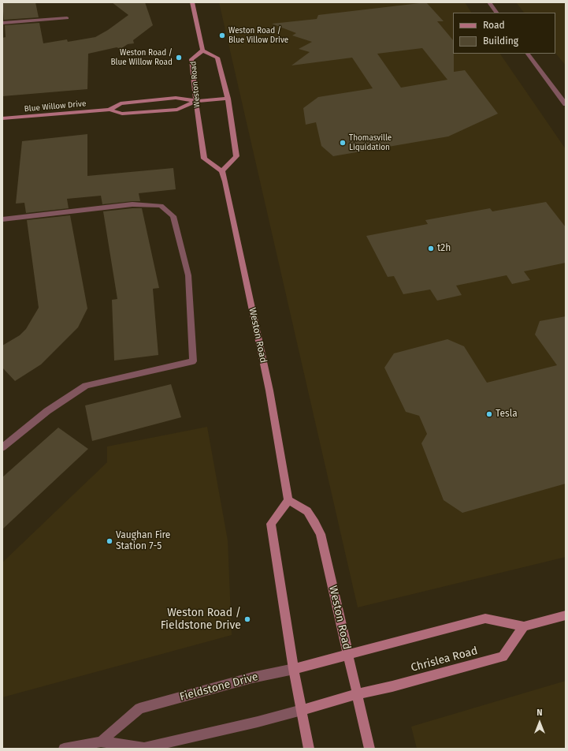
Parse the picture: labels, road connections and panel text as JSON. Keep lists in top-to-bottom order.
{
  "streets": {
    "main road": [
      "Weston Road",
      "Blue Willow Drive",
      "Chrislea Road",
      "Fieldstone Drive"
    ]
  },
  "crossings": [
    ["Weston Road", "Blue Willow Drive"],
    ["Weston Road", "Chrislea Road"],
    ["Weston Road", "Fieldstone Drive"],
    ["Chrislea Road", "Fieldstone Drive"]
  ],
  "places": [
    "Weston Road / Blue Villow Drive",
    "Weston Road / Blue Willow Road",
    "Thomasville Liquidation",
    "t2h",
    "Tesla",
    "Vaughan Fire Station 7-5",
    "Weston Road / Fieldstone Drive"
  ],
  "legend": ["Road", "Building"],
  "north": "top"
}
